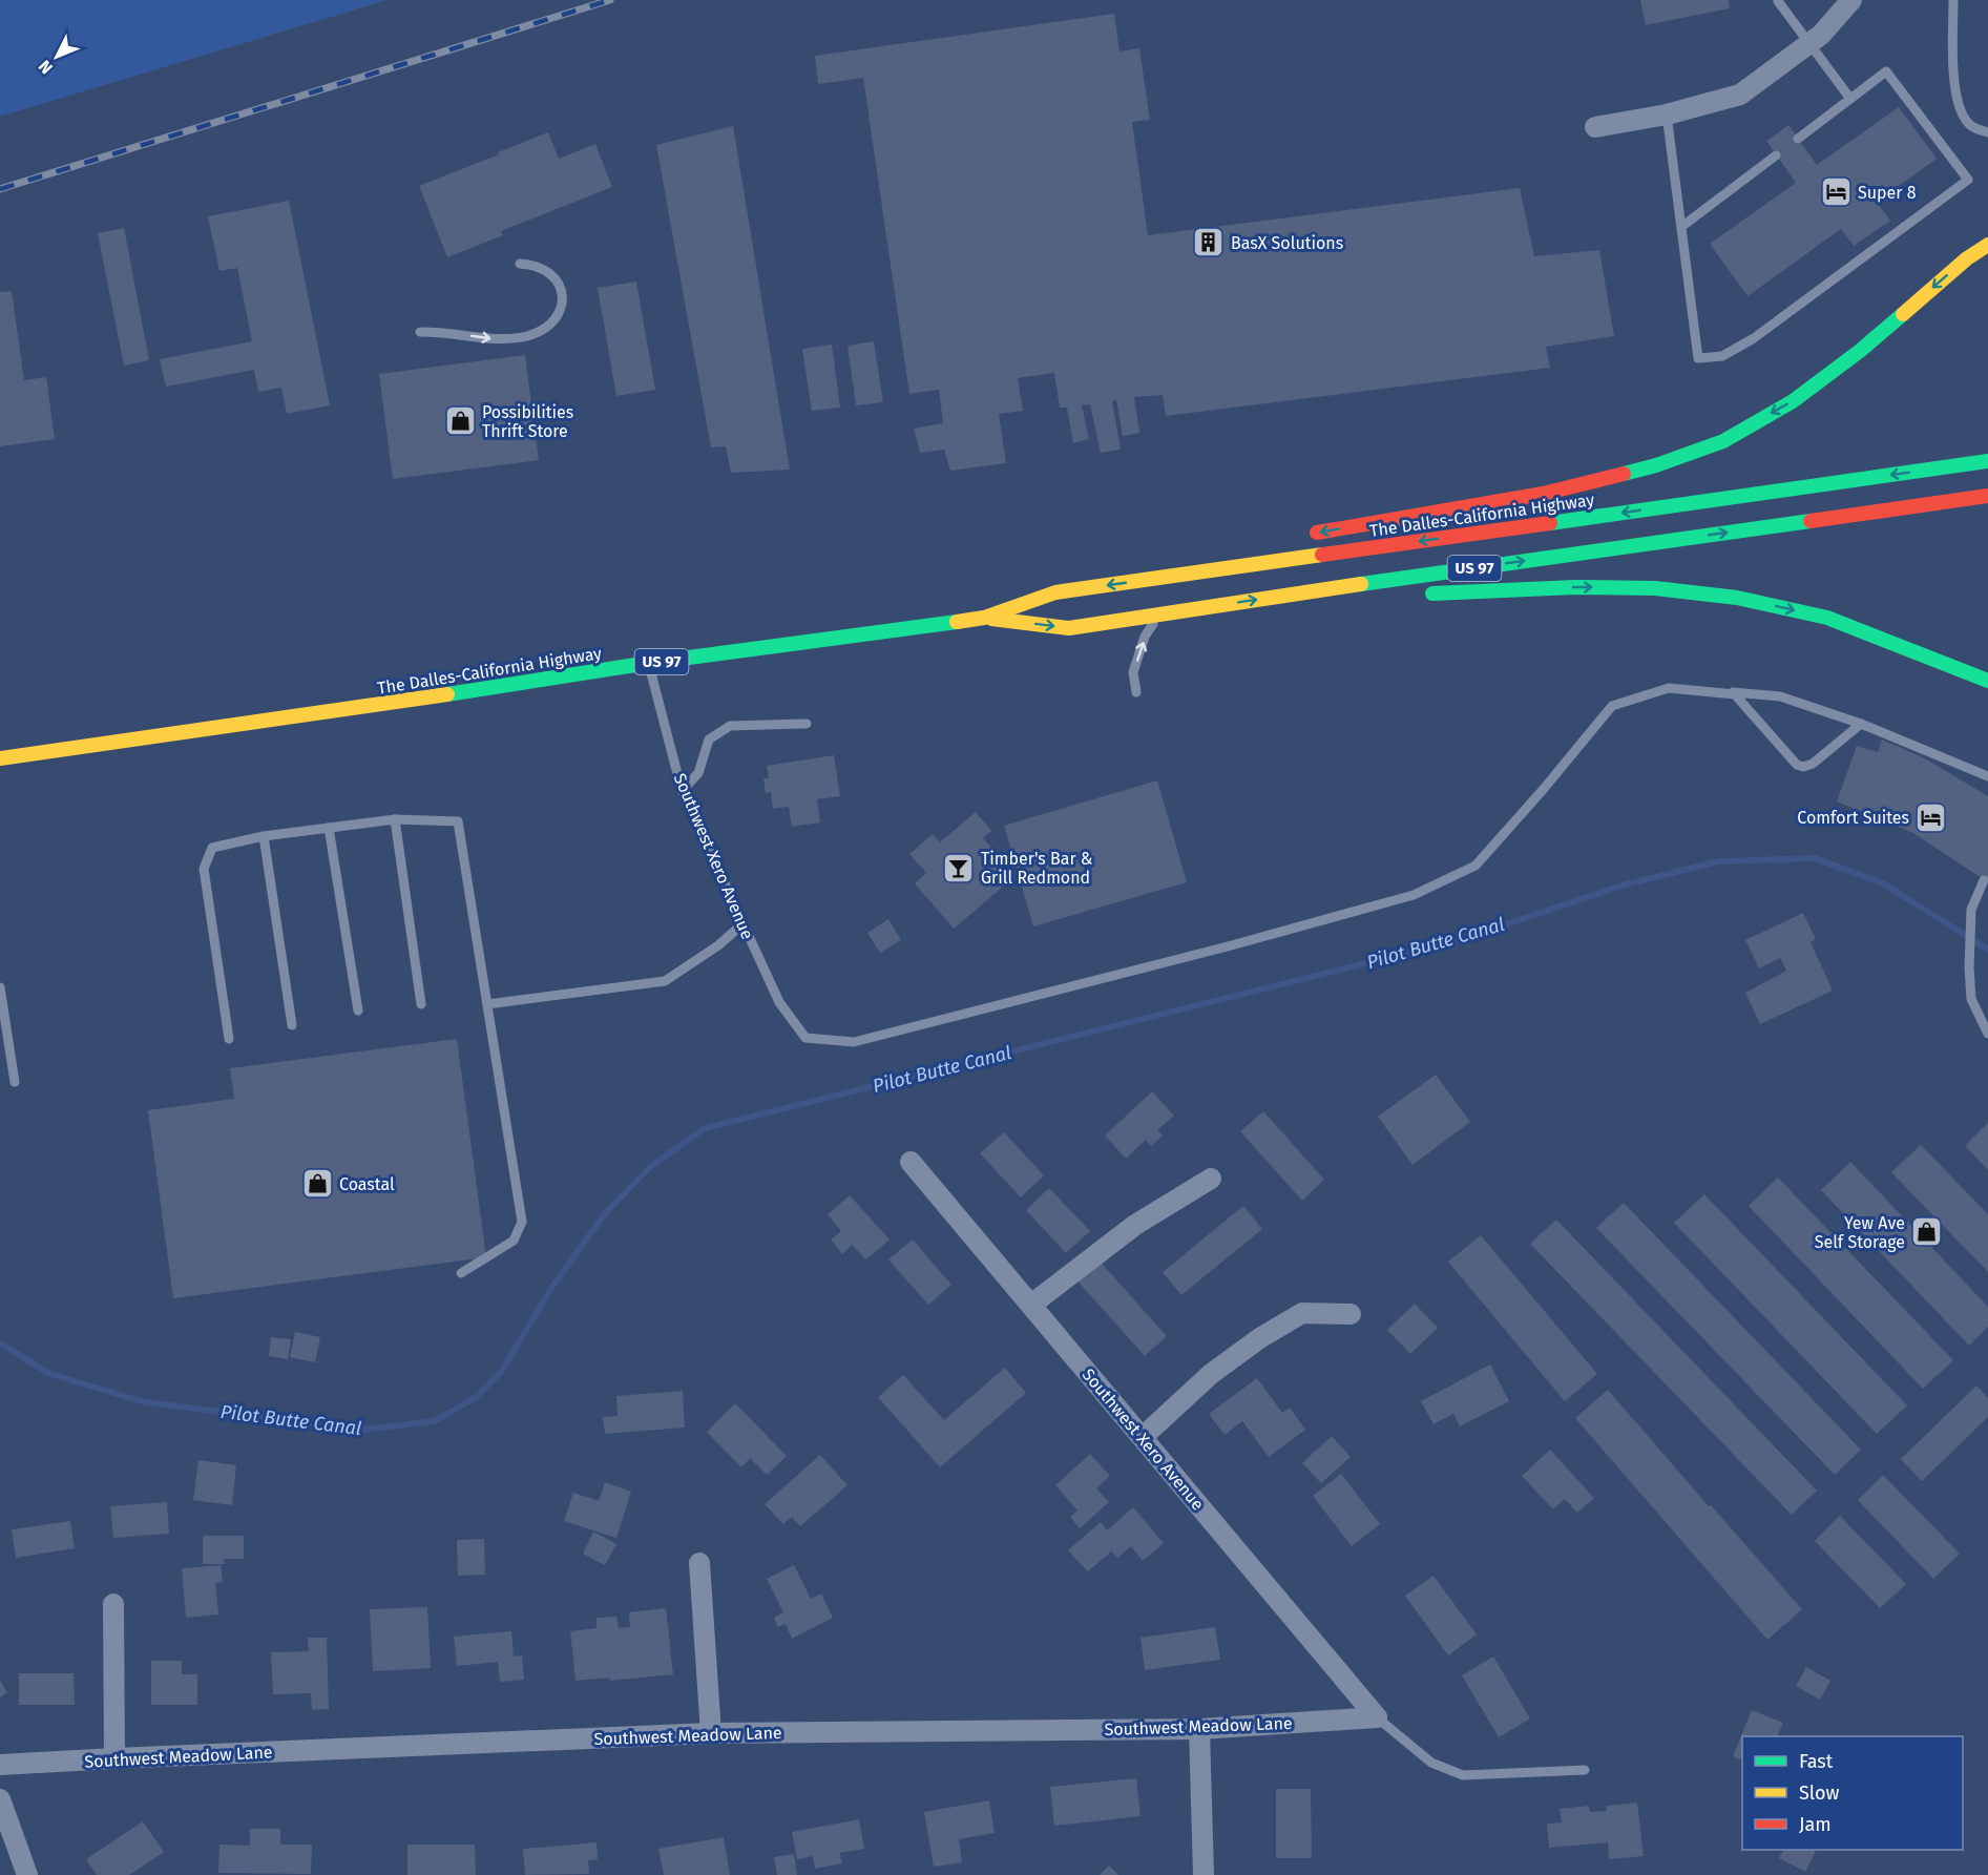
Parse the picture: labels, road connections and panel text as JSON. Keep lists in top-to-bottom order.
{
  "streets": {
    "highway": ["The Dalles-California Highway", "US 97"],
    "street": ["Southwest Xero Avenue", "Southwest Meadow Lane"]
  },
  "crossings": [
    ["The Dalles-California Highway", "Southwest Xero Avenue"],
    ["Southwest Xero Avenue", "Southwest Meadow Lane"]
  ],
  "water": ["Pilot Butte Canal"],
  "places": {
    "hotel": ["Super 8", "Comfort Suites"],
    "building": ["BasX Solutions"],
    "shop": ["Possibilities Thrift Store", "Coastal", "Yew Ave Self Storage"],
    "bar": ["Timber's Bar & Grill Redmond"]
  },
  "legend": ["Fast", "Slow", "Jam"],
  "north": "bottom left"
}
